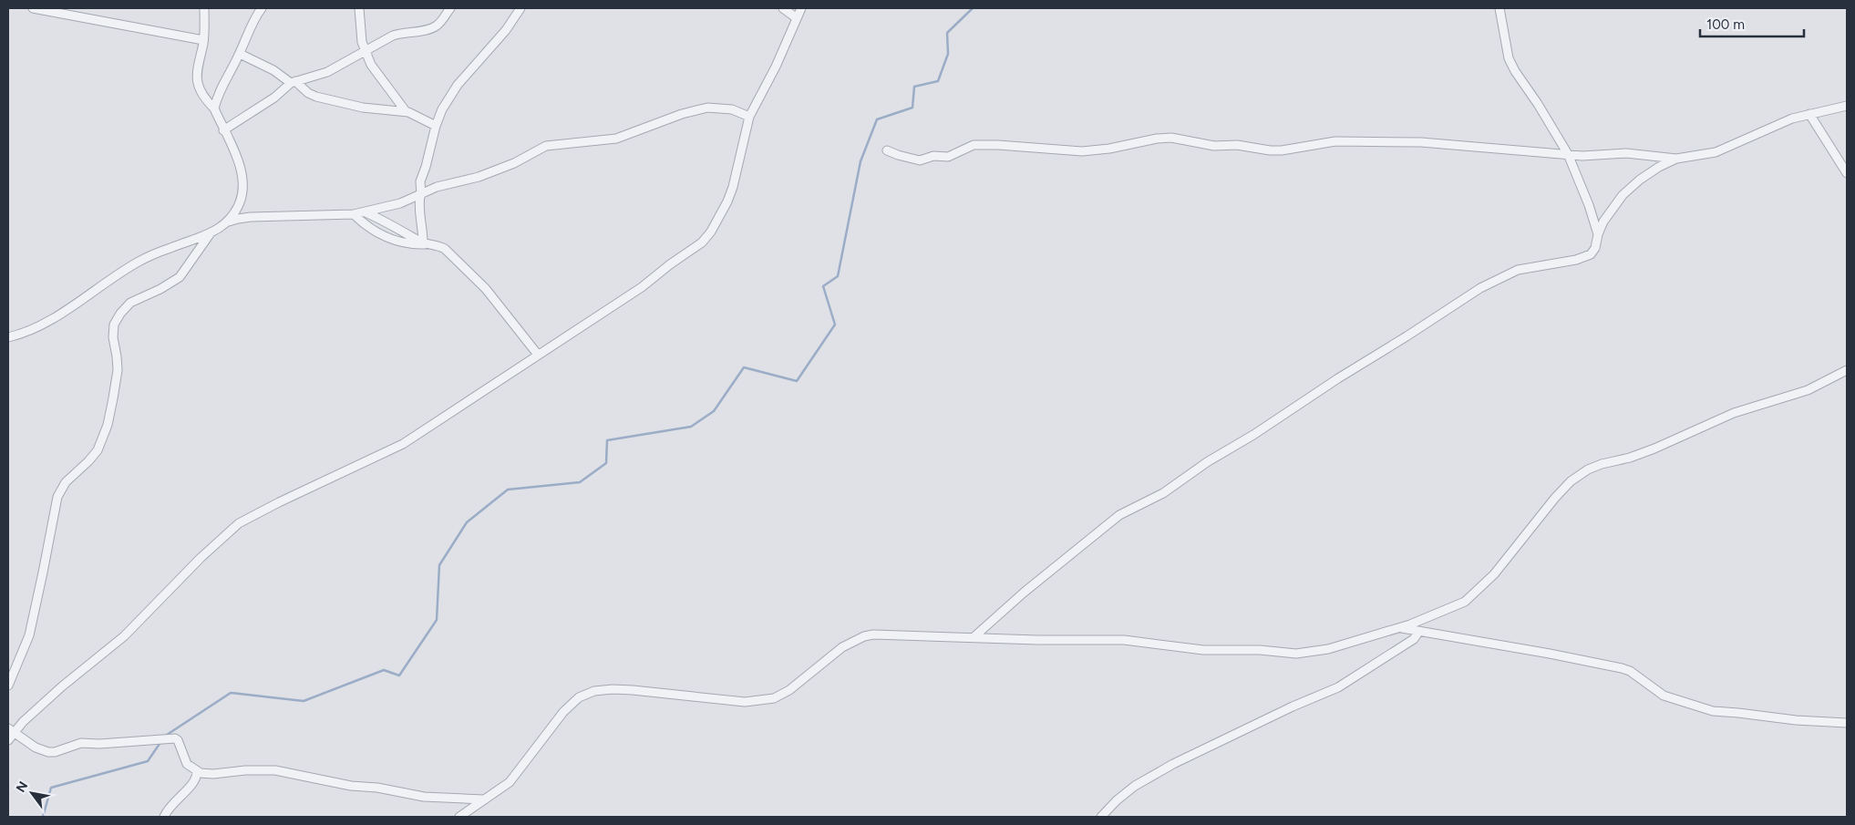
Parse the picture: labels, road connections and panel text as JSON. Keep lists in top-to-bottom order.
{
  "scale_bar": "100 m",
  "north": "top left"
}
